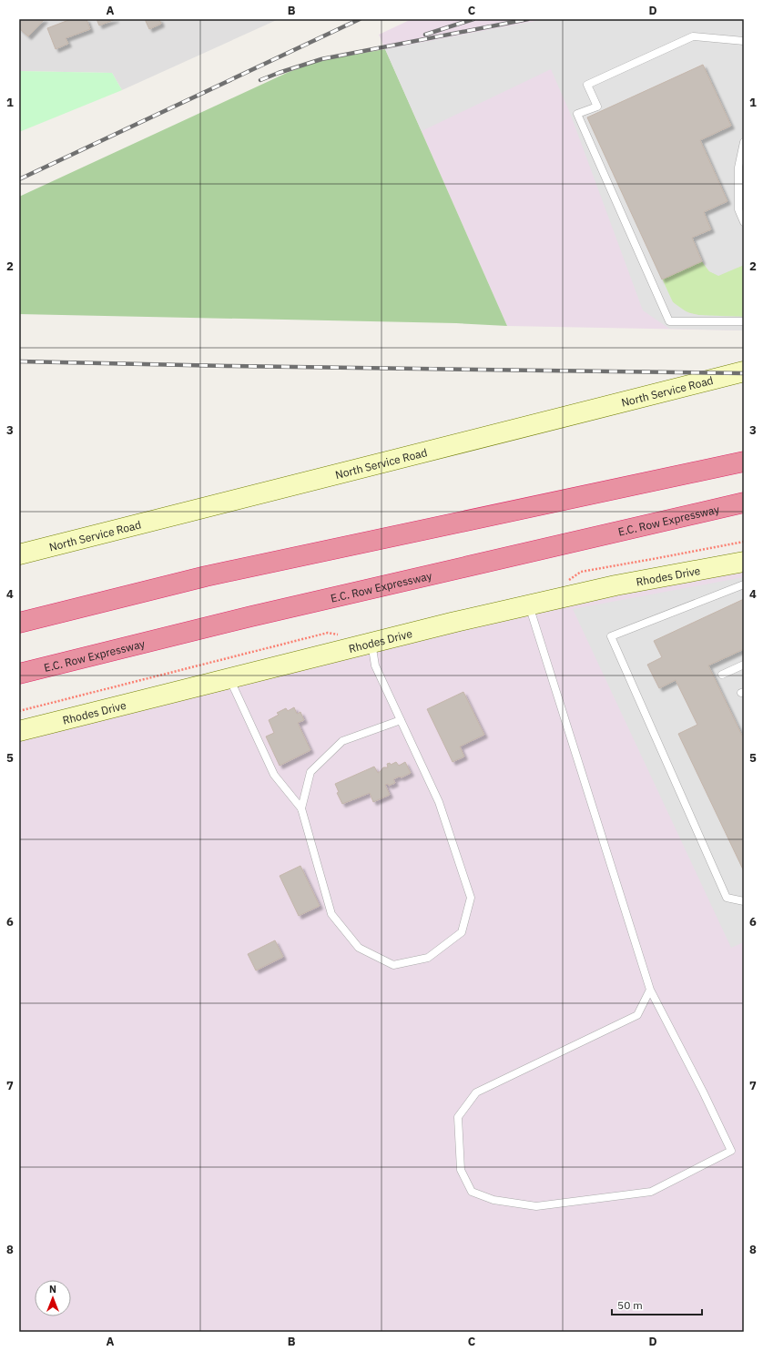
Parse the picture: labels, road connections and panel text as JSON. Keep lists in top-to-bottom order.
{
  "streets": {
    "highway": ["E.C. Row Expressway"],
    "street": ["North Service Road", "Rhodes Drive"]
  },
  "scale_bar": "50 m",
  "north": "top",
  "grid": {
    "columns": [
      "A",
      "B",
      "C",
      "D"
    ],
    "rows": [
      "1",
      "2",
      "3",
      "4",
      "5",
      "6",
      "7",
      "8"
    ]
  }
}
